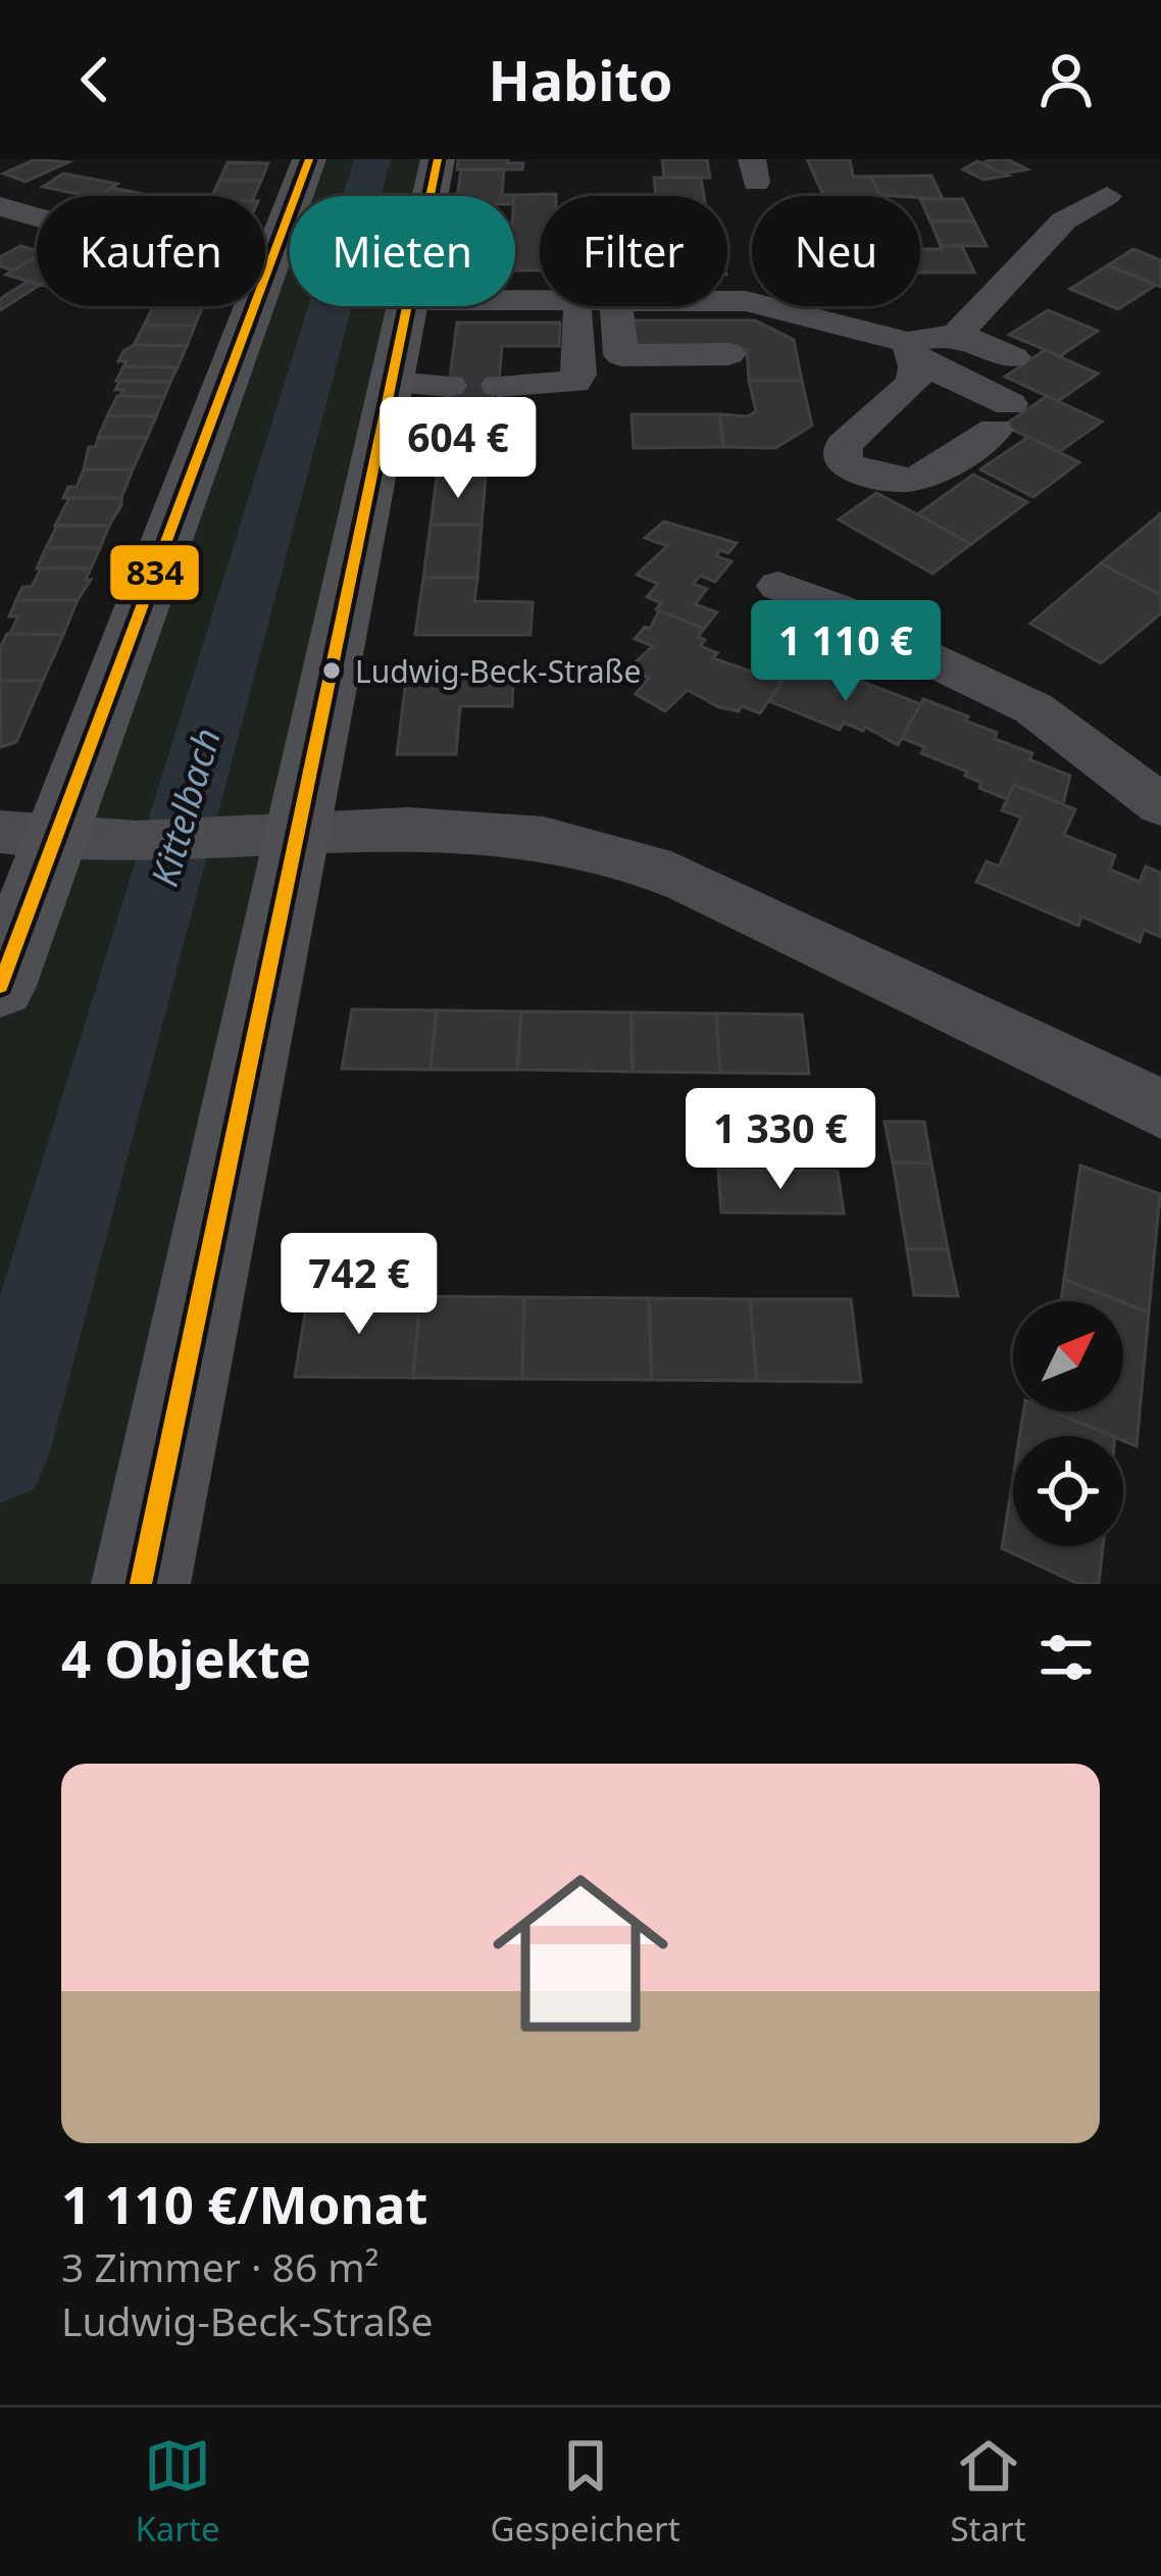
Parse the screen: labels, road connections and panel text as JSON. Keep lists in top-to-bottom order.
{
  "water": ["Kittelbach"],
  "places": ["Ludwig-Beck-Straße"],
  "lines": ["transit line 834"],
  "north": "top right",
  "page": {
    "header": "Habito",
    "chip": [
      "Kaufen",
      "Mieten",
      "Filter",
      "Neu"
    ],
    "price": [
      "604 €",
      "1 110 €",
      "1 330 €",
      "742 €"
    ],
    "heading": "4 Objekte",
    "list": [
      {
        "name": "1 110 €/Monat",
        "note": "3 Zimmer · 86 m² · Ludwig-Beck-Straße"
      }
    ],
    "tabs": ["Karte", "Gespeichert", "Start"]
  }
}
